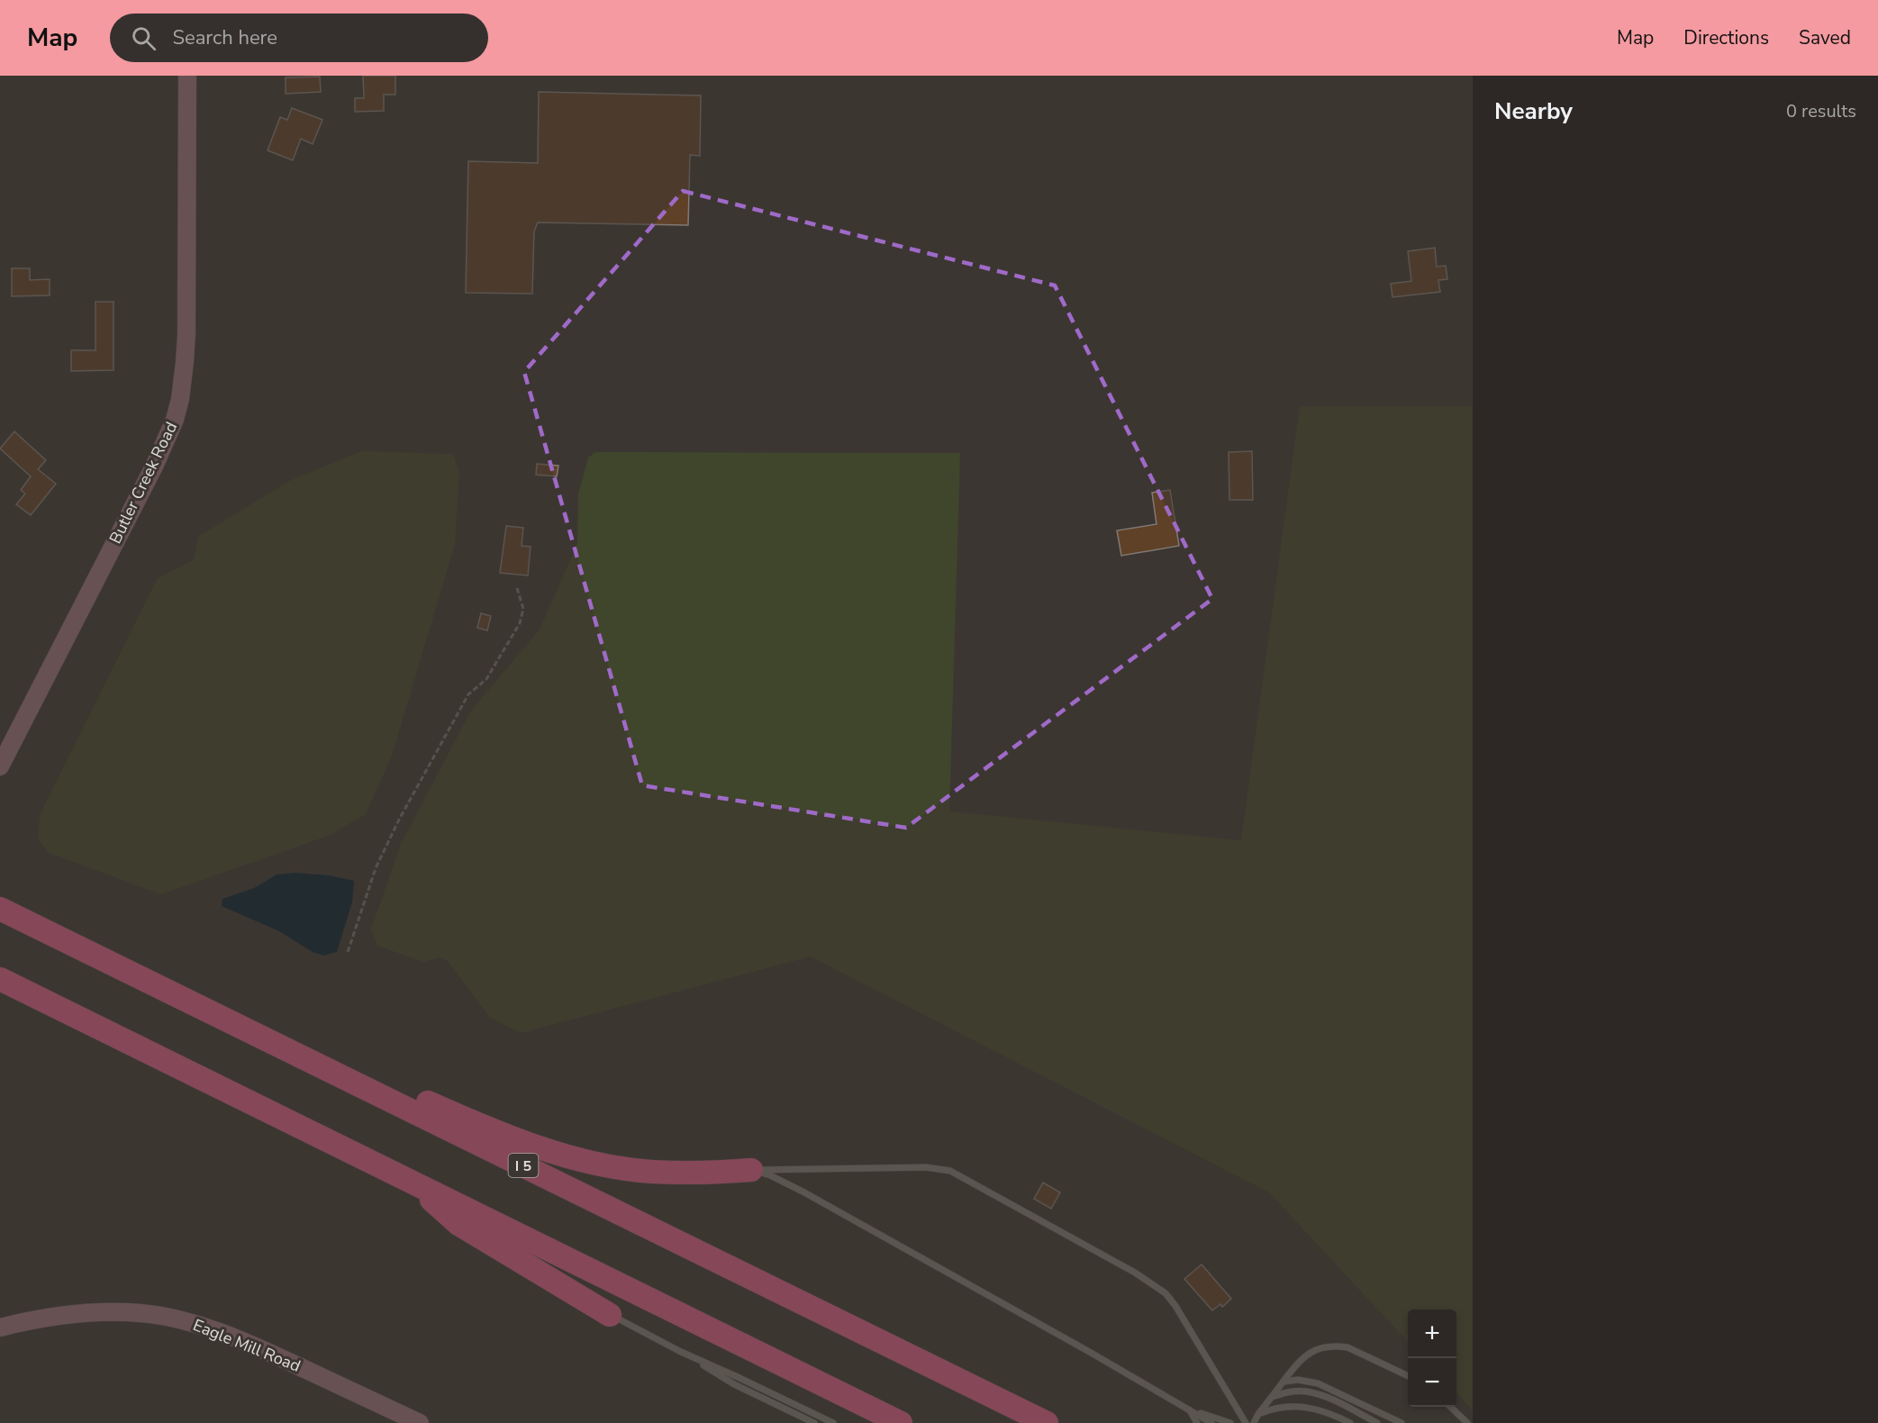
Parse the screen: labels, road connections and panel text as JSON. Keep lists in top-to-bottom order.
{
  "streets": {
    "highway": ["I 5"],
    "street": ["Butler Creek Road", "Eagle Mill Road"]
  },
  "page": {
    "header": "Map",
    "search": "Search here",
    "nav": ["Map", "Directions", "Saved"],
    "heading": ["Nearby", "0 results"],
    "map_buttons": ["+", "−"]
  }
}
